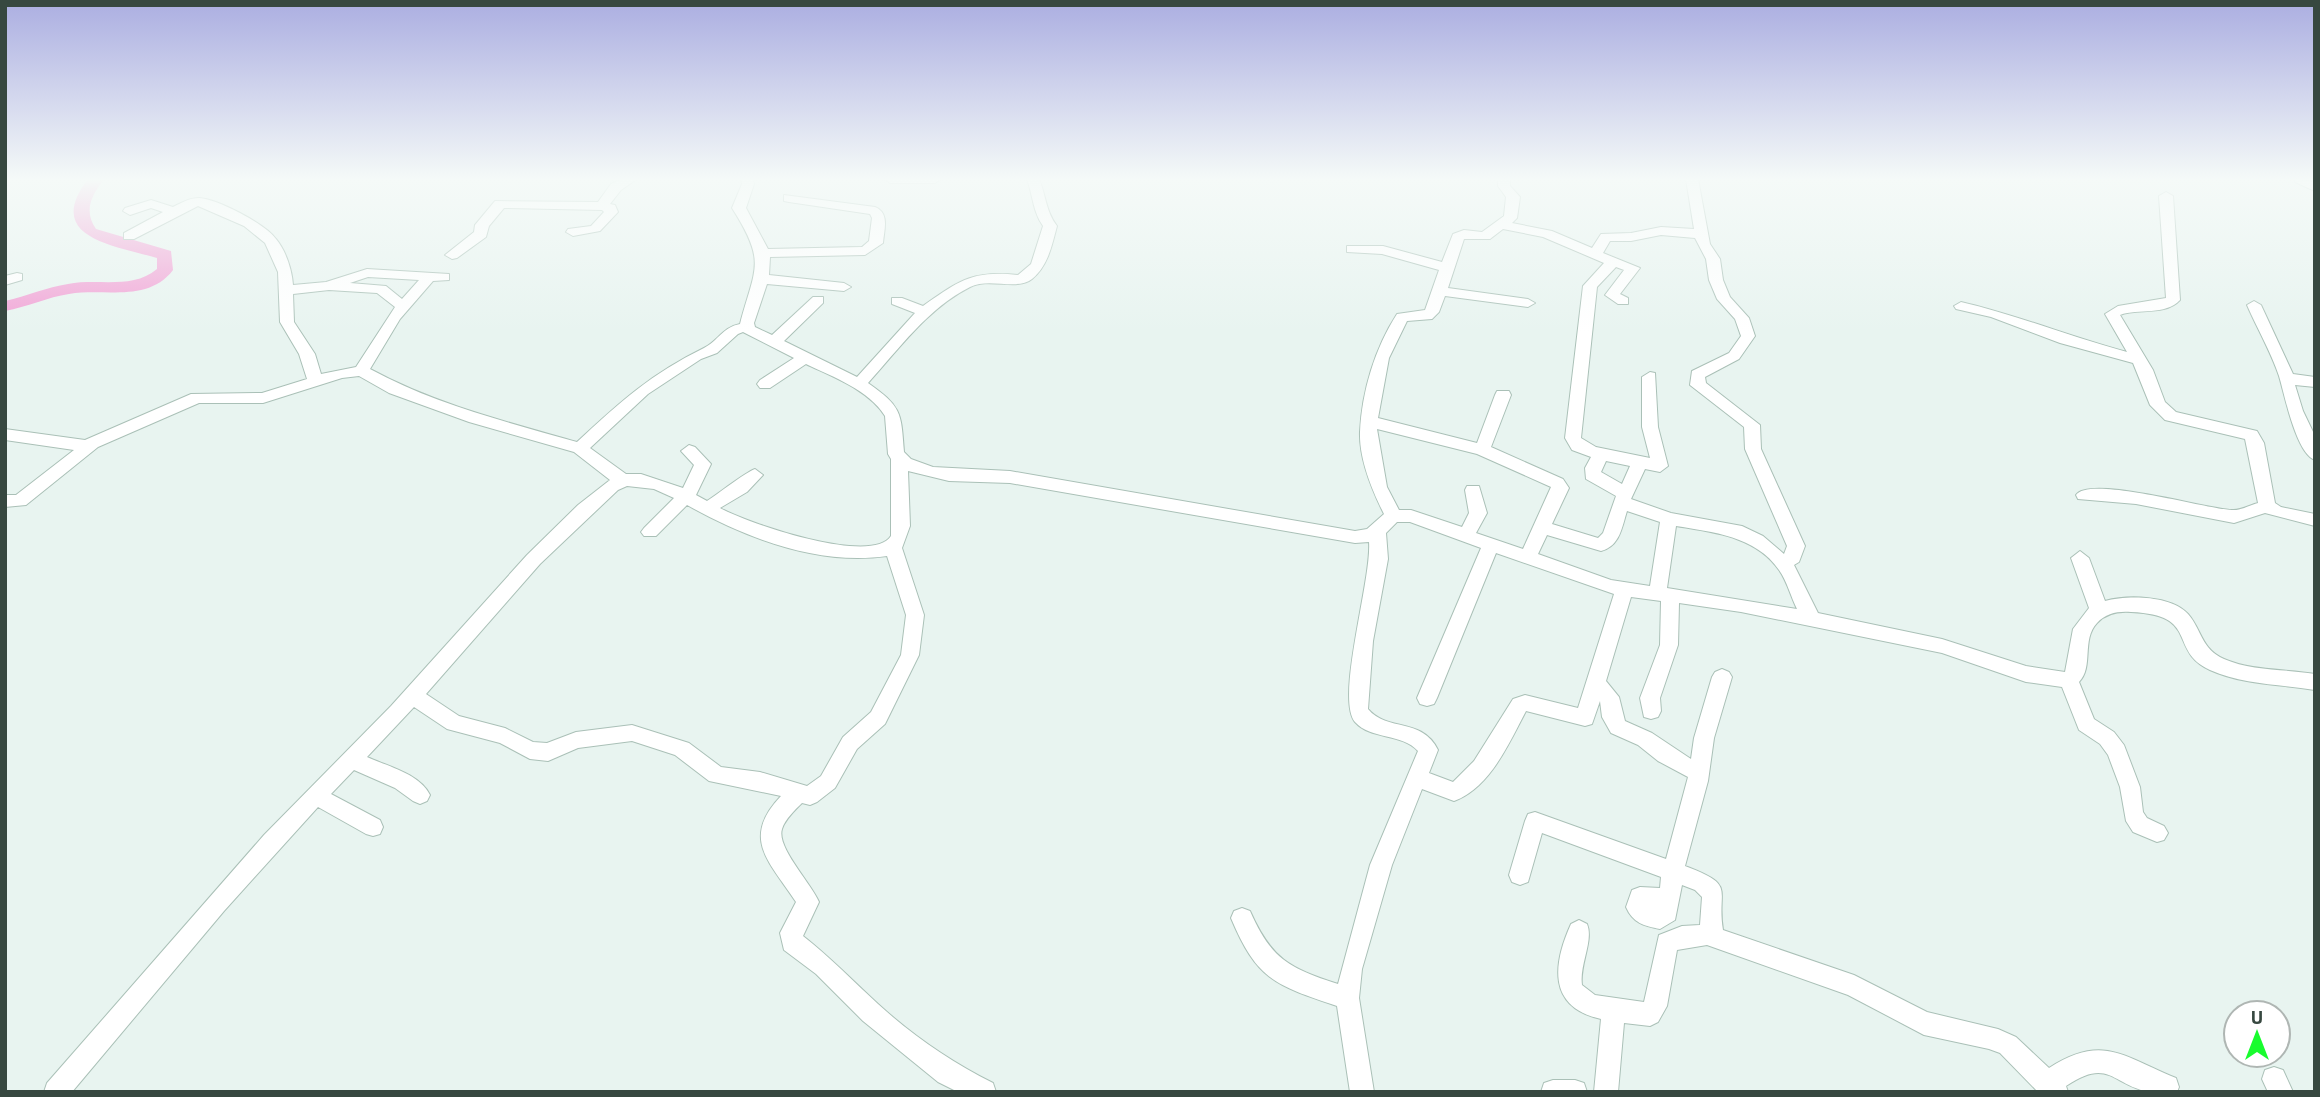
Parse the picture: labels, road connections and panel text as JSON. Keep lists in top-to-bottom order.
{
  "north": "top"
}
